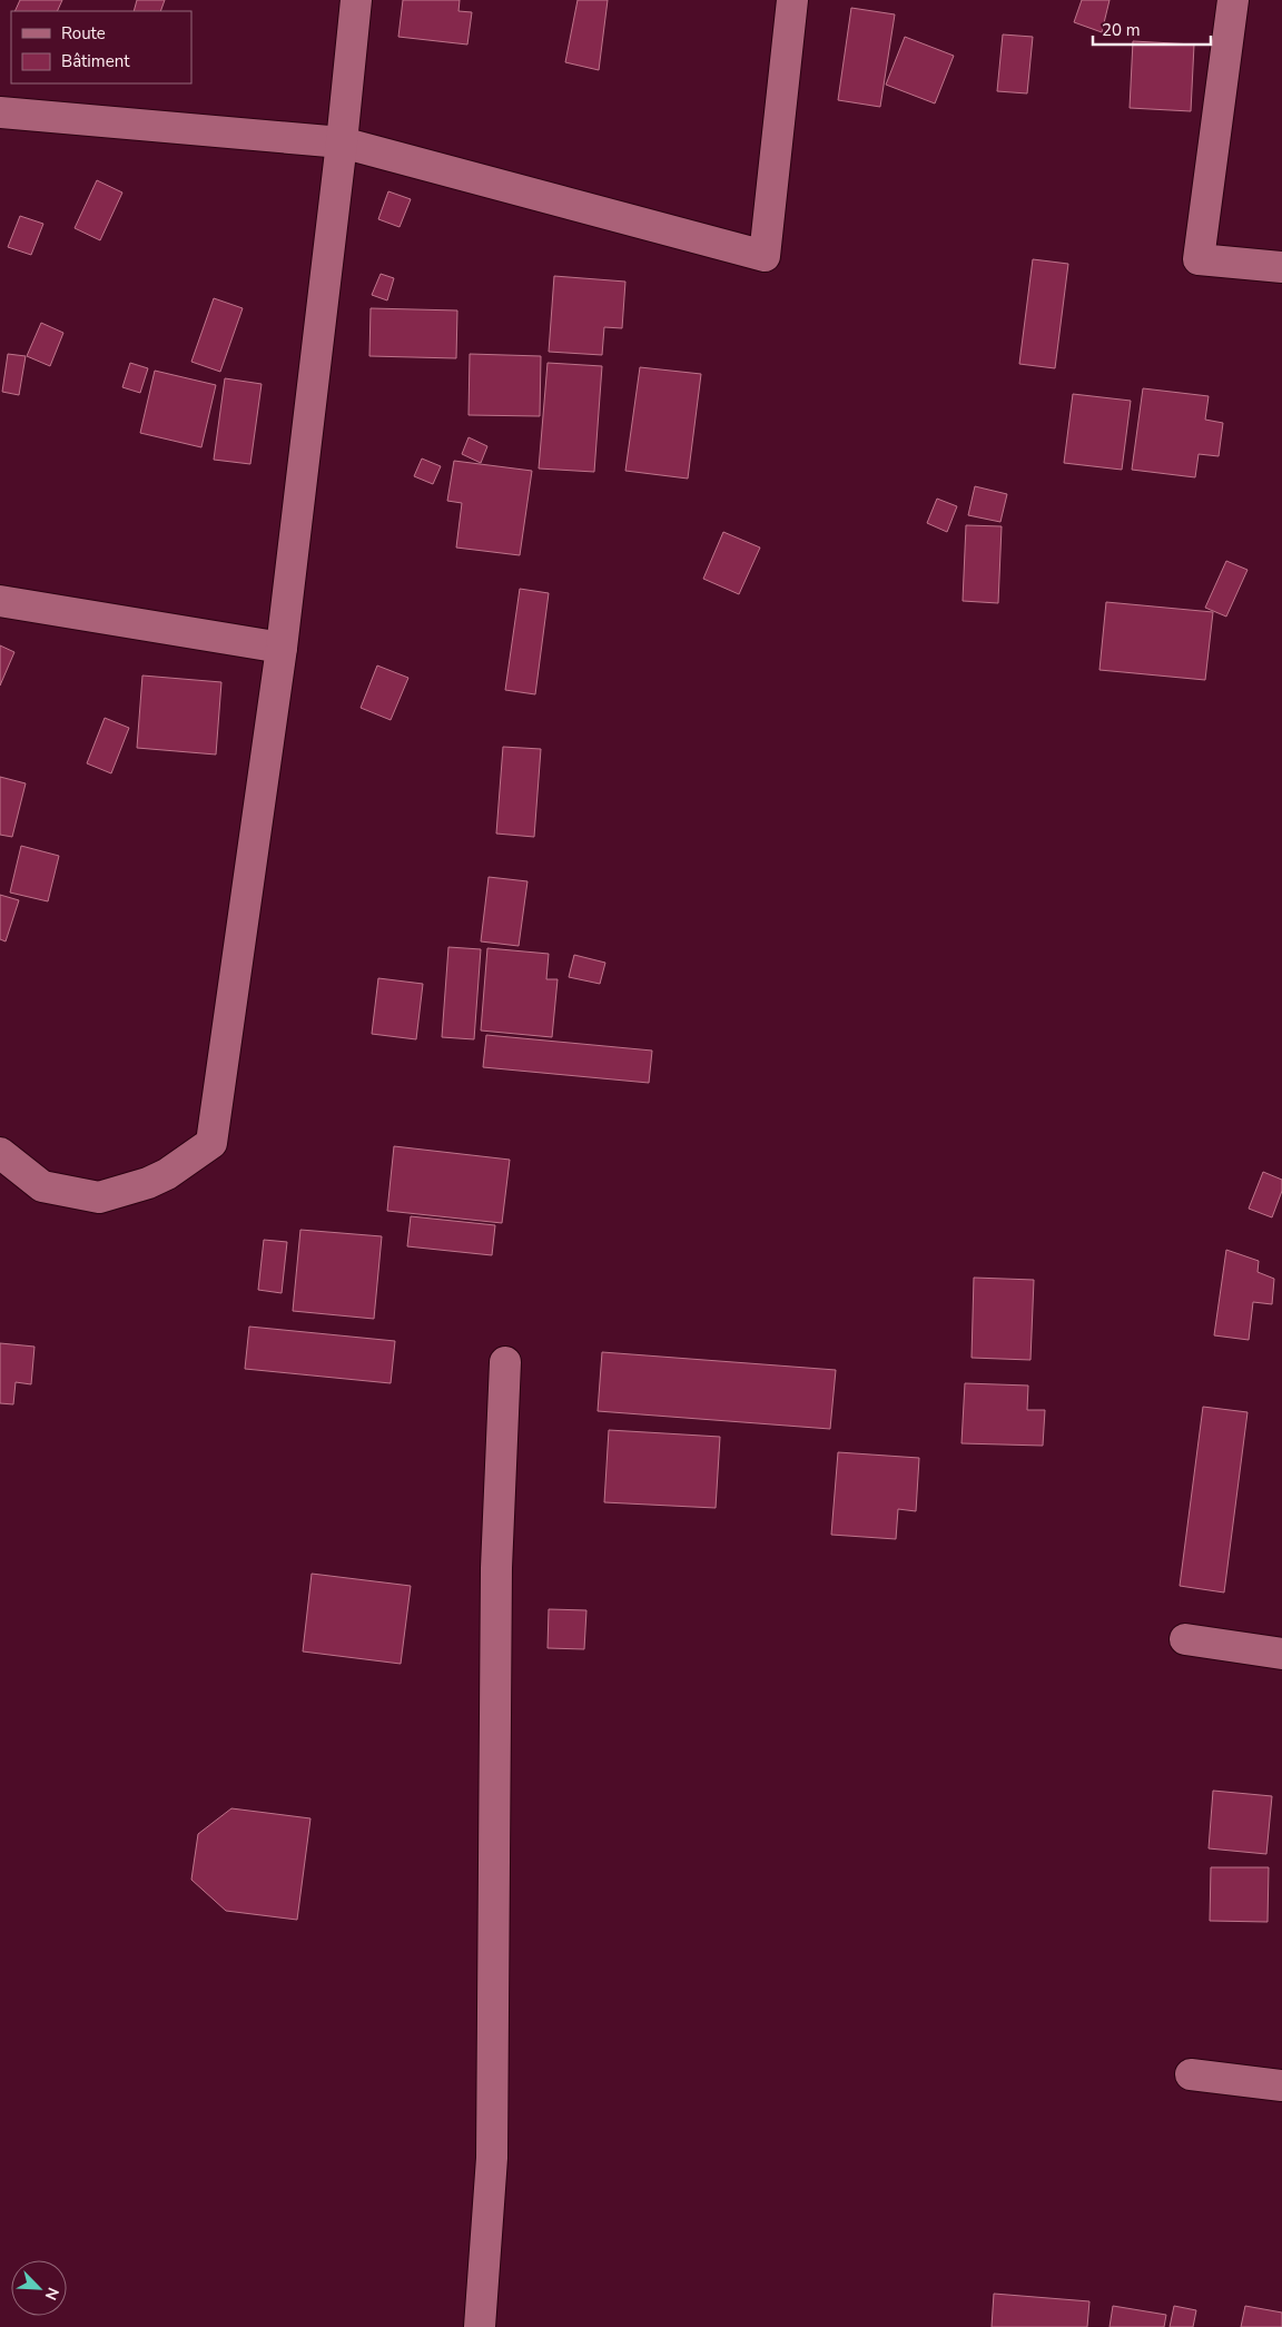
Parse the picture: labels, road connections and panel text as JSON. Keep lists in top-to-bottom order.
{
  "legend": ["Route", "Bâtiment"],
  "scale_bar": "20 m",
  "north": "bottom right"
}
